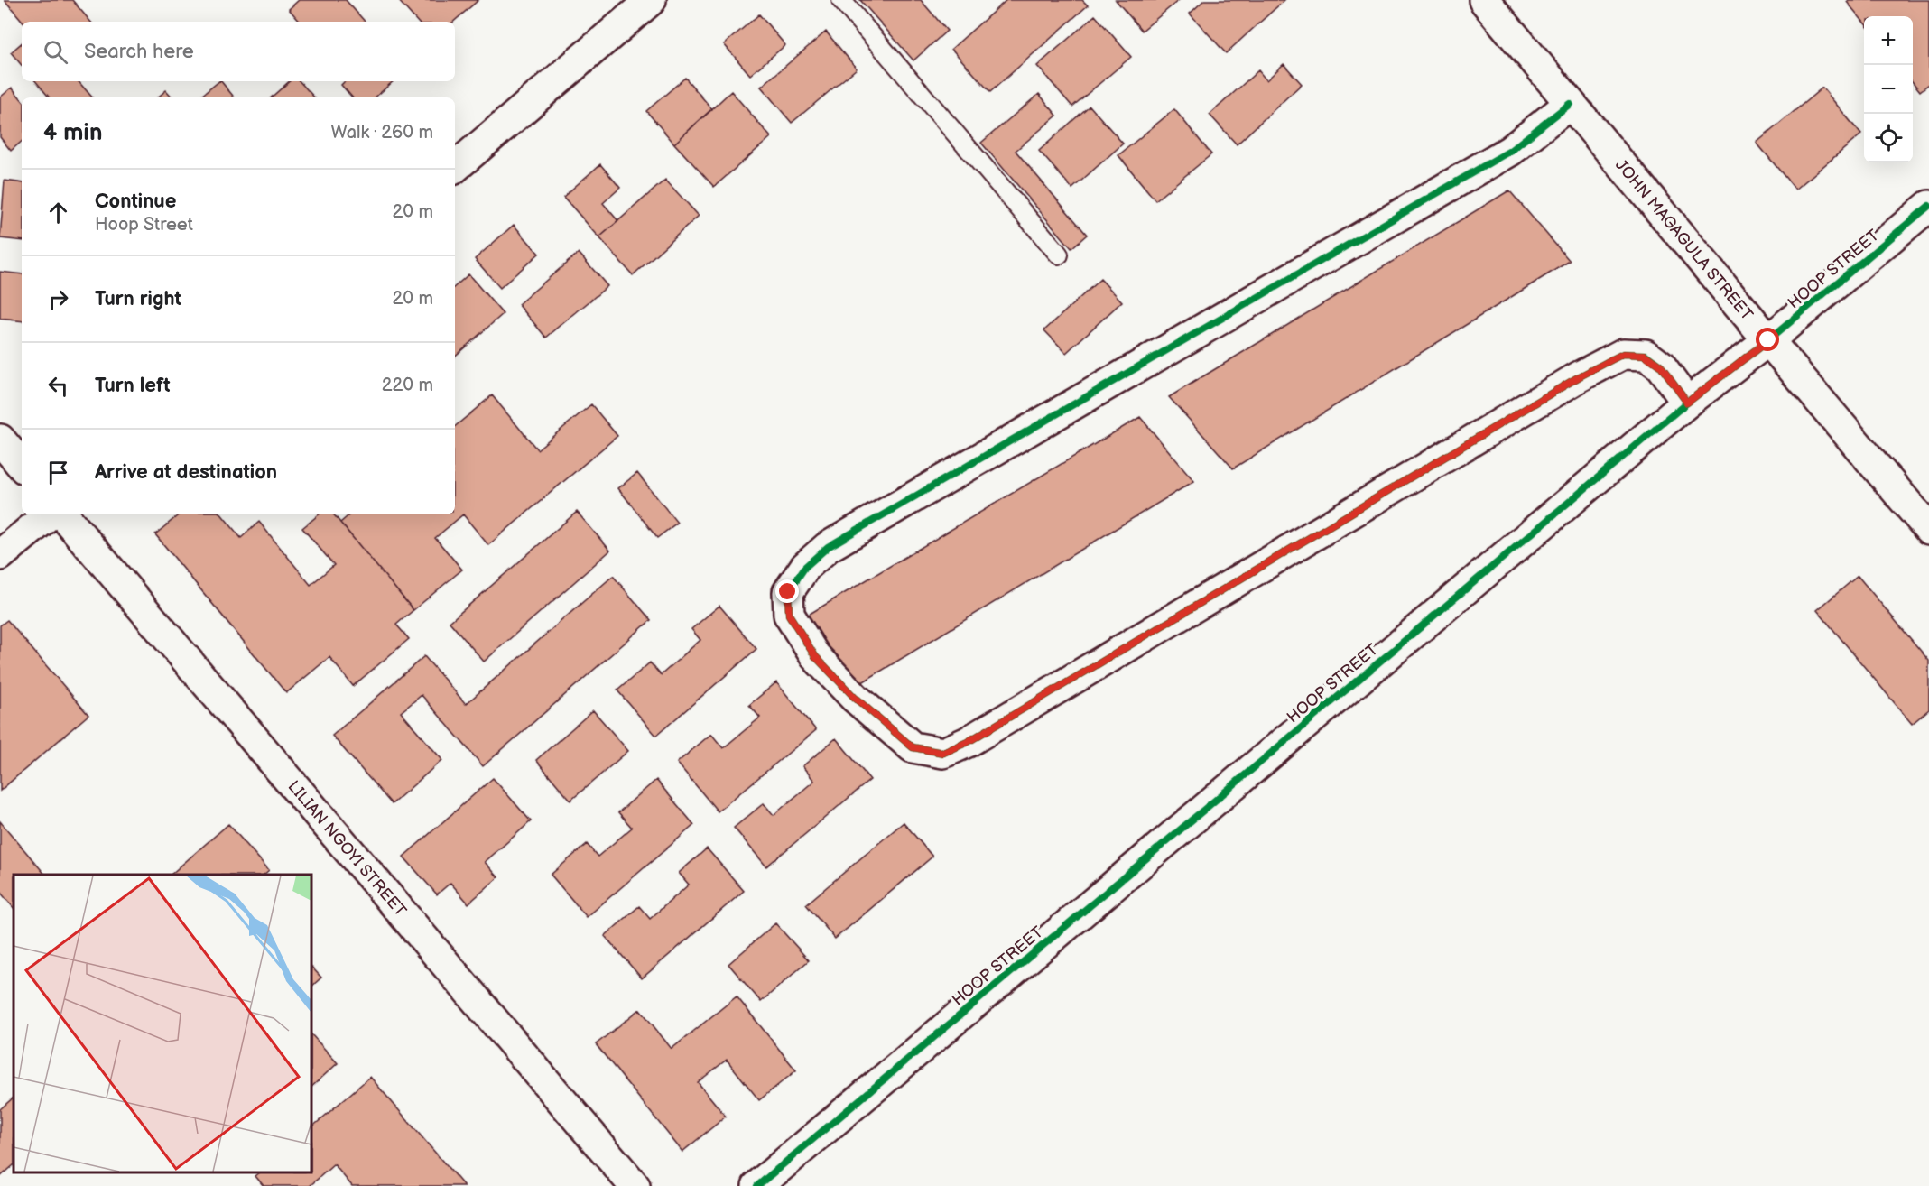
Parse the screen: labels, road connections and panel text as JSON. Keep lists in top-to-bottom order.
{
  "streets": {
    "street": ["JOHN MAGAGULA STREET", "HOOP STREET", "LILIAN NGOYI STREET"]
  },
  "crossings": [
    ["JOHN MAGAGULA STREET", "HOOP STREET"]
  ],
  "page": {
    "map_buttons": ["+", "−"],
    "search": "Search here",
    "heading": ["4 min", "Walk · 260 m"],
    "list": [
      ["Continue", "Hoop Street", "20 m"],
      ["Turn right", "20 m"],
      ["Turn left", "220 m"],
      "Arrive at destination"
    ]
  }
}
